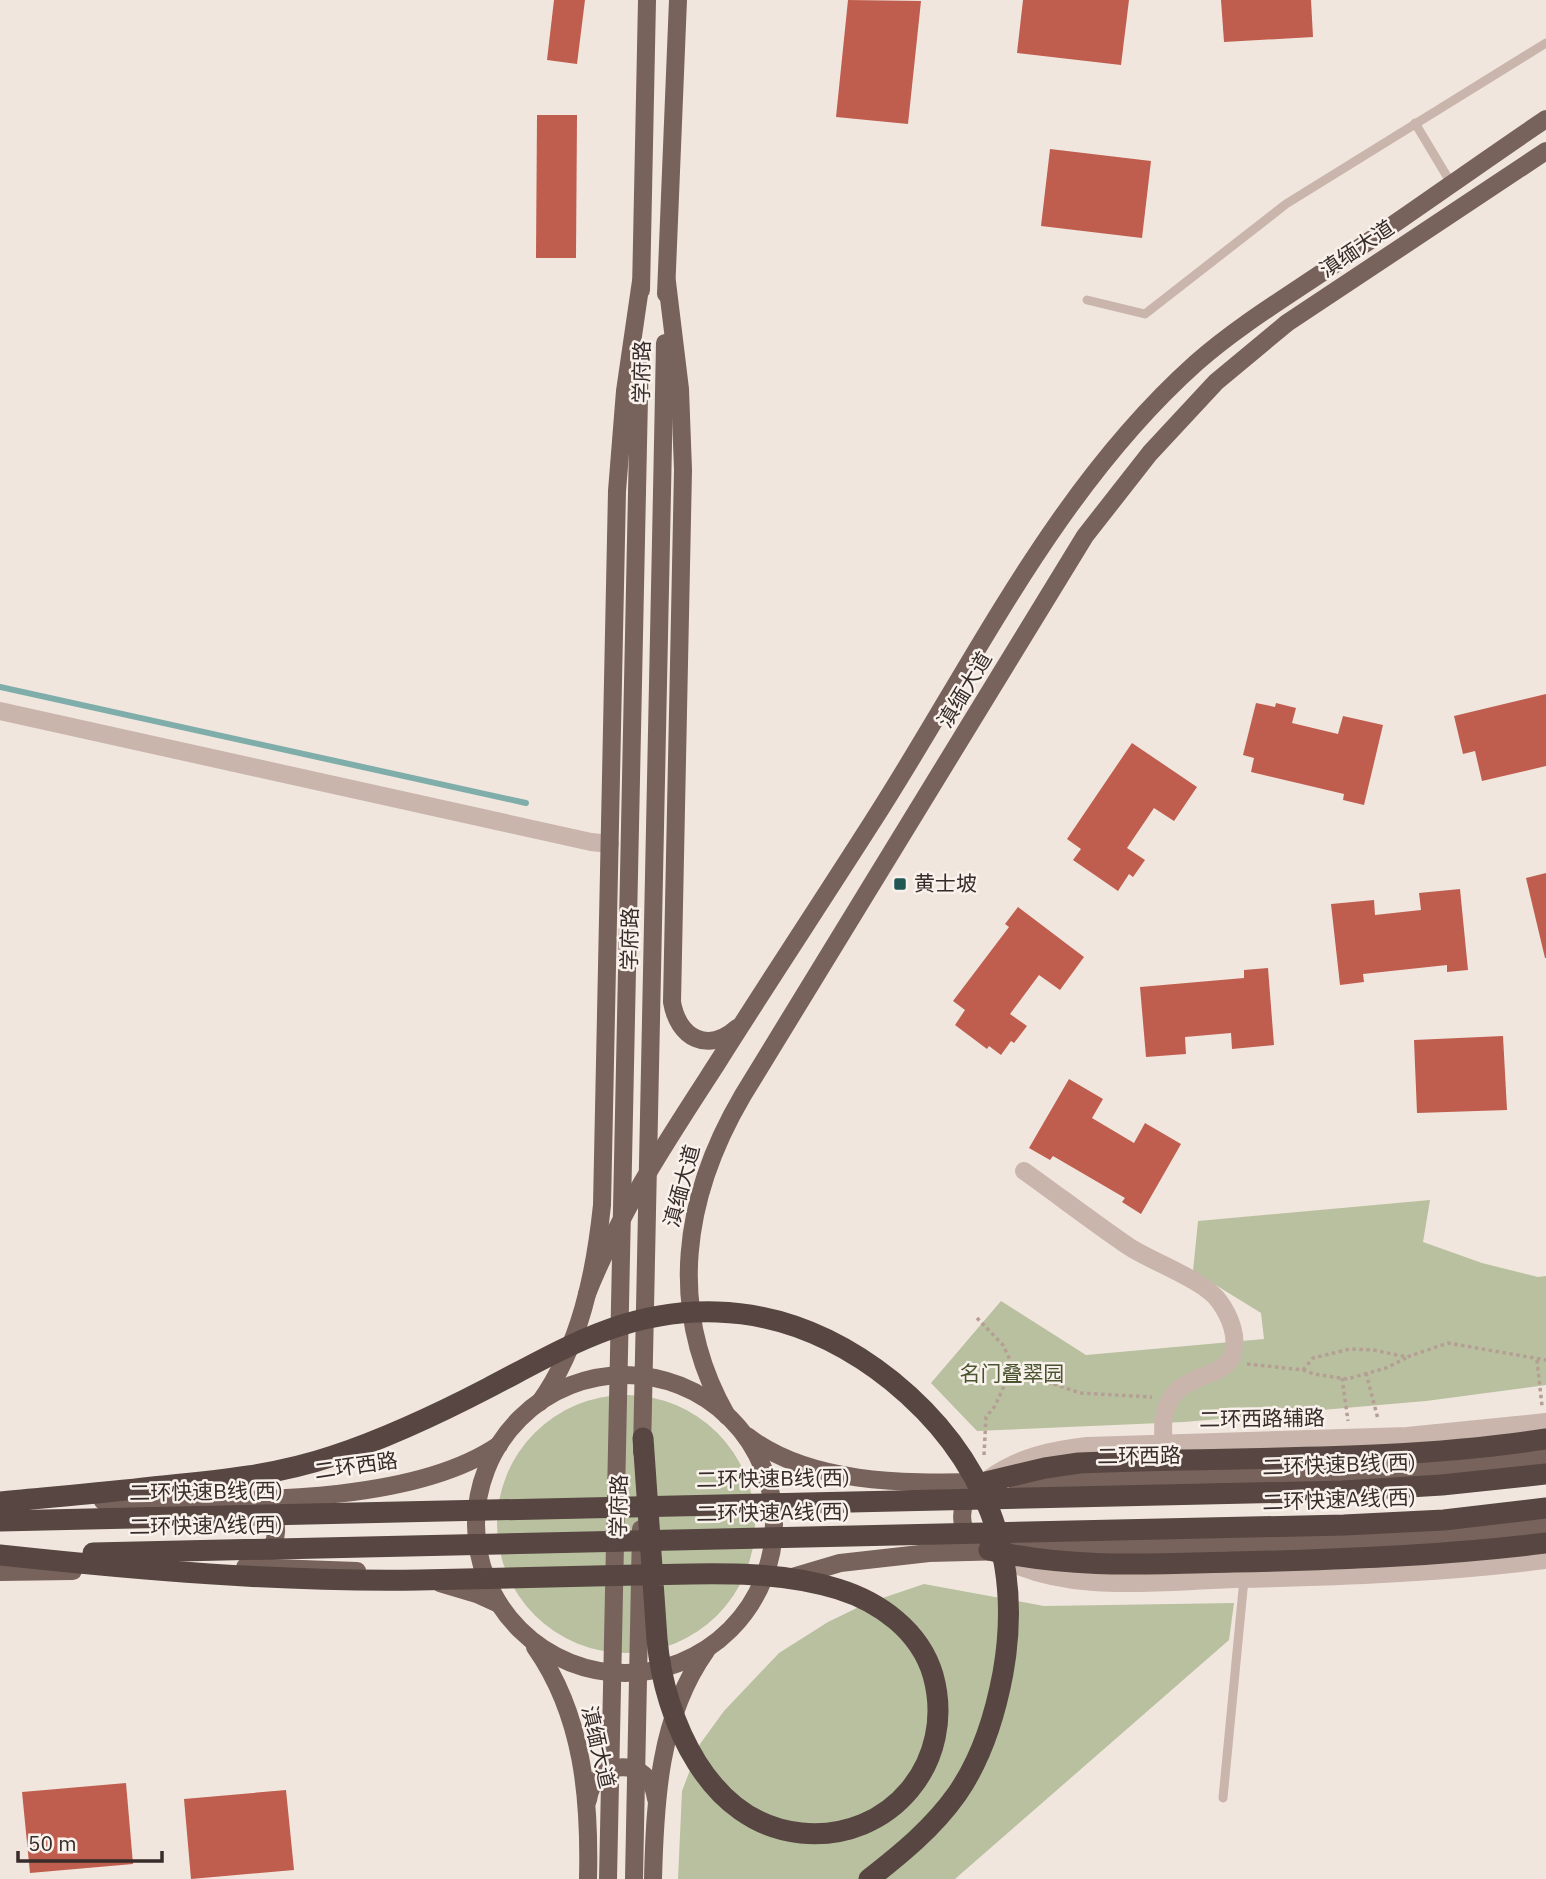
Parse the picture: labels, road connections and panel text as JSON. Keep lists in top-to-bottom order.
{
  "streets": {
    "highway": ["二环快速B线(西)", "二环快速A线(西)"],
    "main road": ["滇缅大道", "学府路", "二环西路"],
    "street": ["二环西路辅路"]
  },
  "crossings": [
    ["滇缅大道", "学府路"],
    ["二环西路辅路", "二环西路"]
  ],
  "parks": ["名门叠翠园"],
  "places": {
    "transit": ["黄士坡"]
  },
  "scale_bar": "50 m"
}
